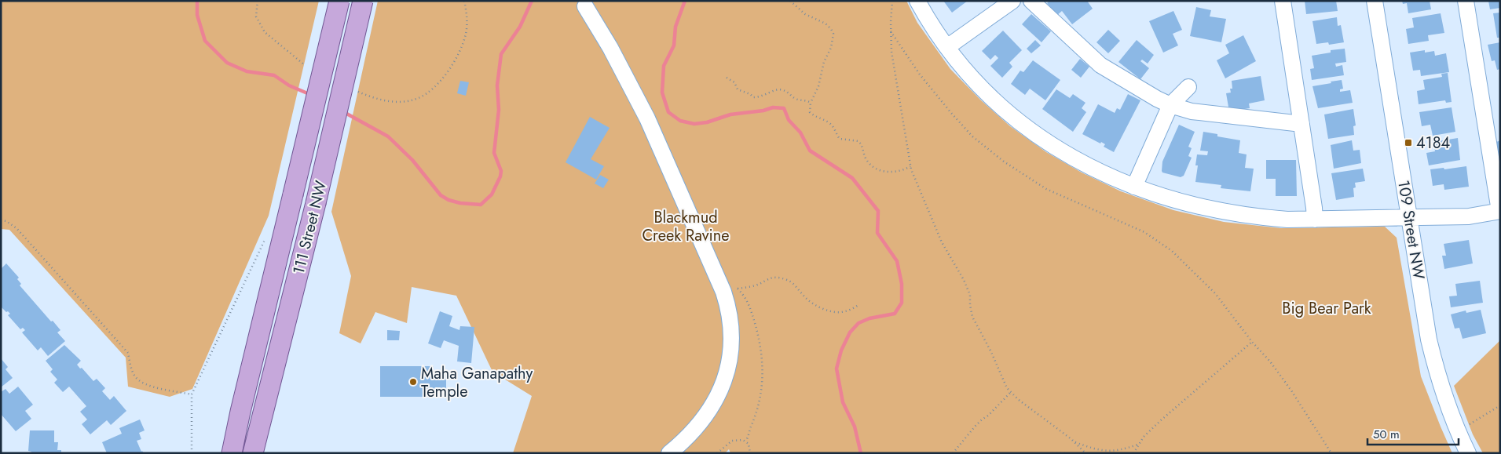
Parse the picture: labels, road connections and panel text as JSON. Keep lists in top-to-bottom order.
{
  "streets": {
    "main road": ["111 Street NW"],
    "street": ["109 Street NW"]
  },
  "parks": ["Blackmud Creek Ravine", "Big Bear Park"],
  "places": {
    "transit": ["4184"],
    "other": ["Maha Ganapathy Temple"]
  },
  "scale_bar": "50 m"
}
